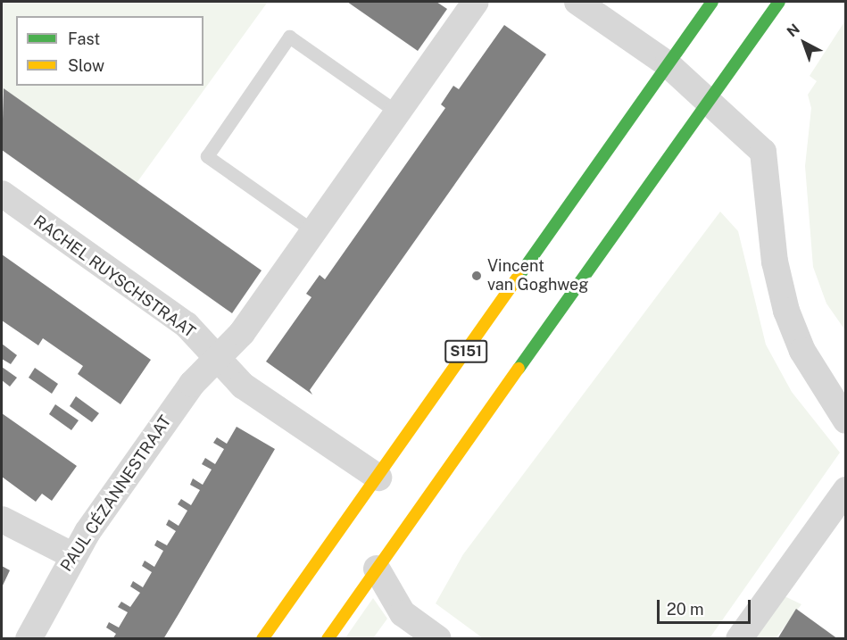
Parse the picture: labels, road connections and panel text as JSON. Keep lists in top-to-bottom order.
{
  "streets": {
    "main road": ["S151"],
    "street": ["RACHEL RUYSCHSTRAAT", "PAUL CÉZANNESTRAAT"]
  },
  "crossings": [
    ["RACHEL RUYSCHSTRAAT", "S151"],
    ["RACHEL RUYSCHSTRAAT", "PAUL CÉZANNESTRAAT"]
  ],
  "places": ["Vincent van Goghweg"],
  "legend": ["Fast", "Slow"],
  "scale_bar": "20 m",
  "north": "top left"
}
